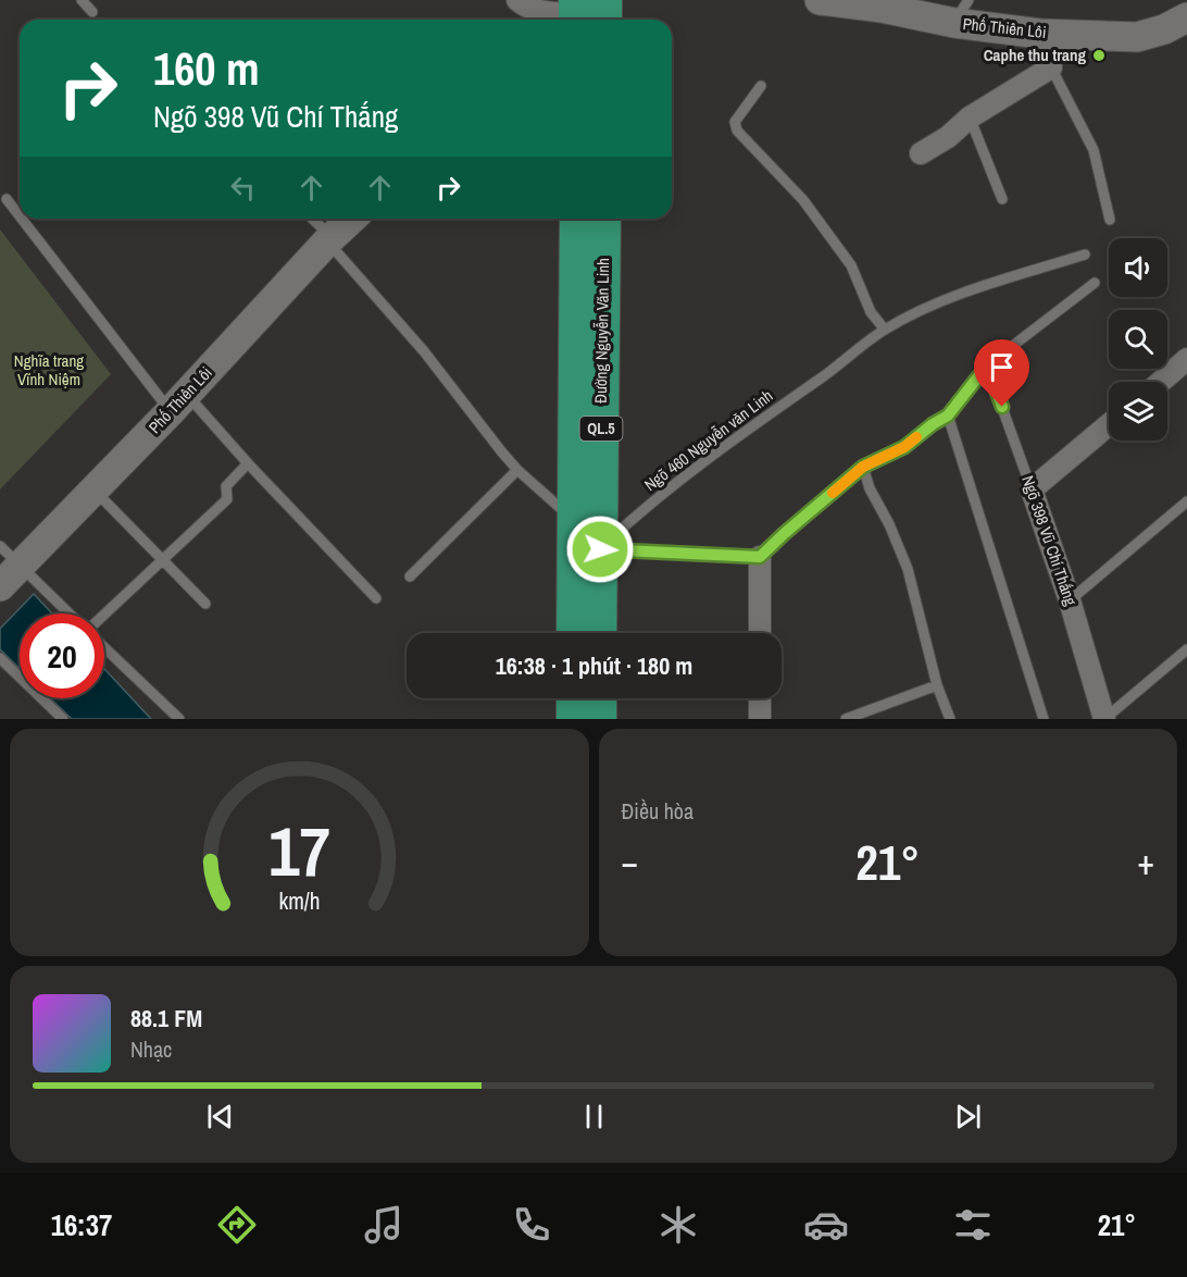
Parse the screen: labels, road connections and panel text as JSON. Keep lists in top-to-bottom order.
{
  "streets": {
    "highway": ["Đường Nguyễn Văn Linh", "QL.5"],
    "main road": ["Phố Thiên Lôi"],
    "street": ["Ngõ 398 Vũ Chí Thắng"],
    "lane": ["Ngõ 460 Nguyễn văn Linh"]
  },
  "crossings": [
    ["Đường Nguyễn Văn Linh", "Ngõ 460 Nguyễn văn Linh"]
  ],
  "parks": ["Nghĩa trang Vĩnh Niệm"],
  "places": ["Caphe thu trang"],
  "page": {
    "turn": ["160 m", "Ngõ 398 Vũ Chí Thắng"],
    "limit": "20",
    "trip": "16:38 · 1 phút · 180 m",
    "tile": "Điều hòa",
    "heat": ["−", "21°", "+"],
    "song": ["88.1 FM", "Nhạc"],
    "tabs": ["16:37", "21°"],
    "gauge": ["17", "km/h"]
  }
}
